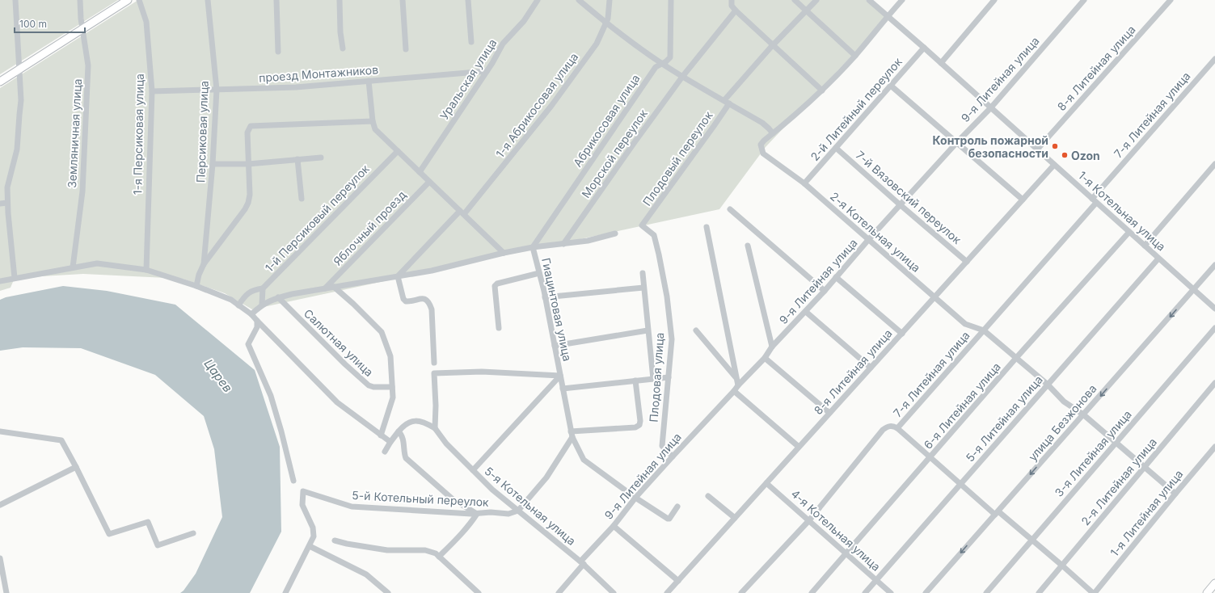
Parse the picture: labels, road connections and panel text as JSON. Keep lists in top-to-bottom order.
{
  "streets": {
    "street": [
      "8-я Литейная улица",
      "проезд Монтажников",
      "Уральская улица",
      "9-я Литейная улица",
      "1-я Абрикосовая улица",
      "2-й Литейный переулок",
      "7-я Литейная улица",
      "Абрикосовая улица",
      "Персиковая улица",
      "Земляничная улица",
      "1-я Персиковая улица",
      "Морской переулок",
      "Плодовый переулок",
      "7-й Вязовский переулок",
      "1-я Котельная улица",
      "1-й Персиковый переулок",
      "Яблочный проезд",
      "2-я Котельная улица",
      "Гиацинтовая улица",
      "Салютная улица",
      "Плодовая улица",
      "6-я Литейная улица",
      "5-я Литейная улица",
      "улица Безжонова",
      "3-я Литейная улица",
      "2-я Литейная улица",
      "5-й Котельный переулок",
      "5-я Котельная улица",
      "1-я Литейная улица",
      "4-я Котельная улица"
    ]
  },
  "crossings": [
    ["8-я Литейная улица", "7-й Вязовский переулок"],
    ["8-я Литейная улица", "1-я Котельная улица"],
    ["8-я Литейная улица", "2-я Котельная улица"],
    ["8-я Литейная улица", "4-я Котельная улица"],
    ["проезд Монтажников", "Уральская улица"],
    ["проезд Монтажников", "Персиковая улица"],
    ["проезд Монтажников", "1-я Персиковая улица"],
    ["9-я Литейная улица", "7-й Вязовский переулок"],
    ["9-я Литейная улица", "1-я Котельная улица"],
    ["9-я Литейная улица", "2-я Котельная улица"],
    ["9-я Литейная улица", "Гиацинтовая улица"],
    ["9-я Литейная улица", "Плодовая улица"],
    ["9-я Литейная улица", "5-я Котельная улица"],
    ["2-й Литейный переулок", "7-й Вязовский переулок"],
    ["2-й Литейный переулок", "1-я Котельная улица"],
    ["2-й Литейный переулок", "2-я Котельная улица"],
    ["7-я Литейная улица", "1-я Котельная улица"],
    ["7-я Литейная улица", "2-я Котельная улица"],
    ["7-я Литейная улица", "4-я Котельная улица"],
    ["Абрикосовая улица", "Гиацинтовая улица"],
    ["Плодовый переулок", "Плодовая улица"],
    ["1-я Котельная улица", "6-я Литейная улица"],
    ["1-я Котельная улица", "5-я Литейная улица"],
    ["1-я Котельная улица", "улица Безжонова"],
    ["2-я Котельная улица", "6-я Литейная улица"],
    ["2-я Котельная улица", "5-я Литейная улица"],
    ["2-я Котельная улица", "улица Безжонова"],
    ["2-я Котельная улица", "3-я Литейная улица"],
    ["2-я Котельная улица", "2-я Литейная улица"],
    ["2-я Котельная улица", "1-я Литейная улица"],
    ["Гиацинтовая улица", "5-я Котельная улица"],
    ["6-я Литейная улица", "4-я Котельная улица"],
    ["5-я Литейная улица", "4-я Котельная улица"],
    ["5-й Котельный переулок", "5-я Котельная улица"]
  ],
  "one_way": ["улица Безжонова"],
  "water": ["Царев"],
  "places": ["Контроль пожарной безопасности", "Ozon"],
  "scale_bar": "100 m"
}
